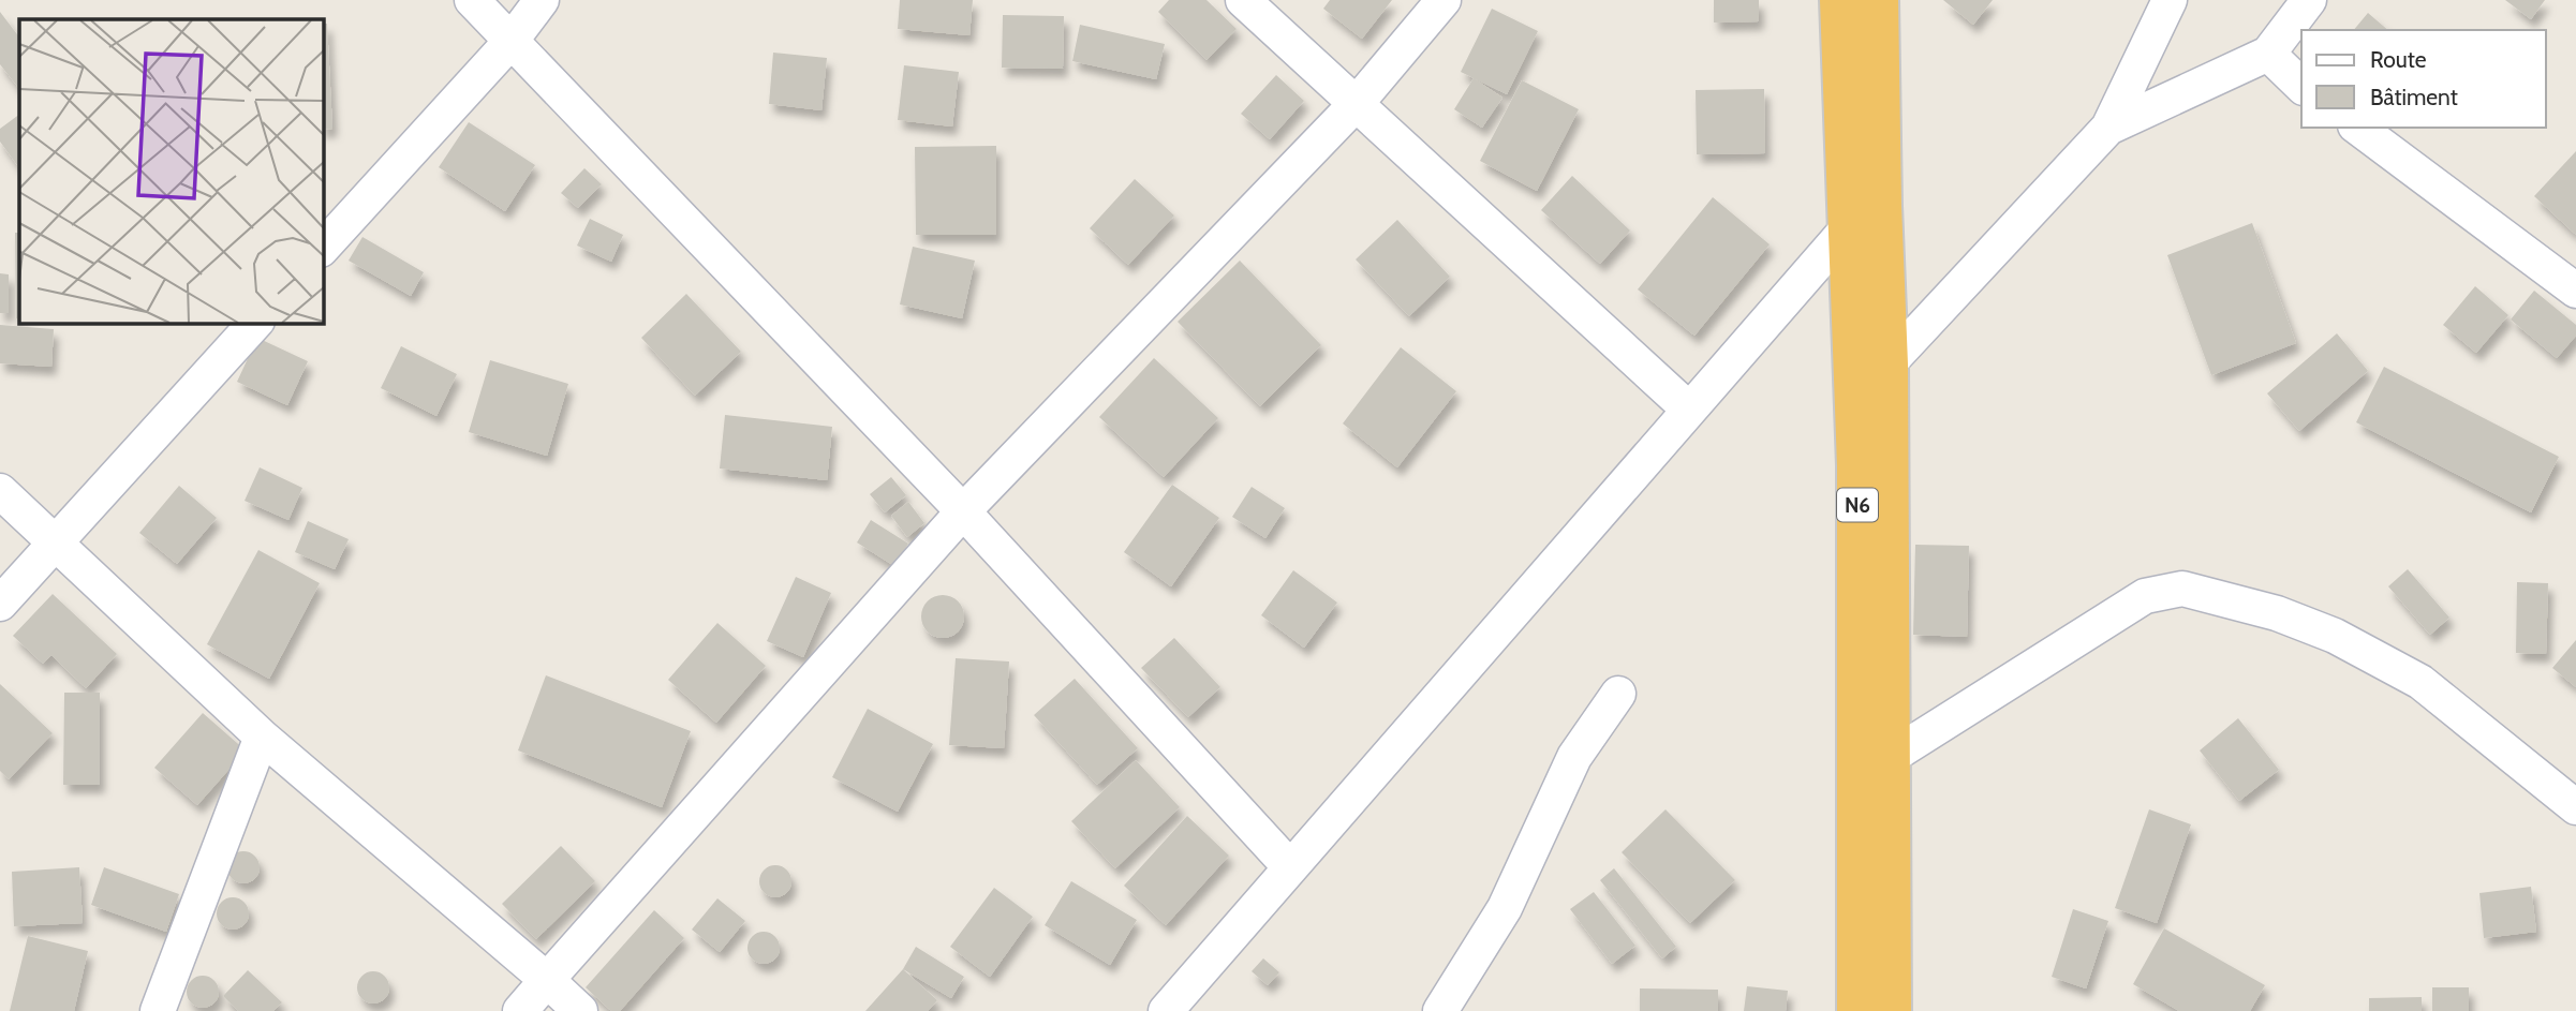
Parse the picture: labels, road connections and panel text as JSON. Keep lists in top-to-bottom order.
{
  "streets": {
    "highway": ["N6"]
  },
  "legend": ["Route", "Bâtiment"]
}
